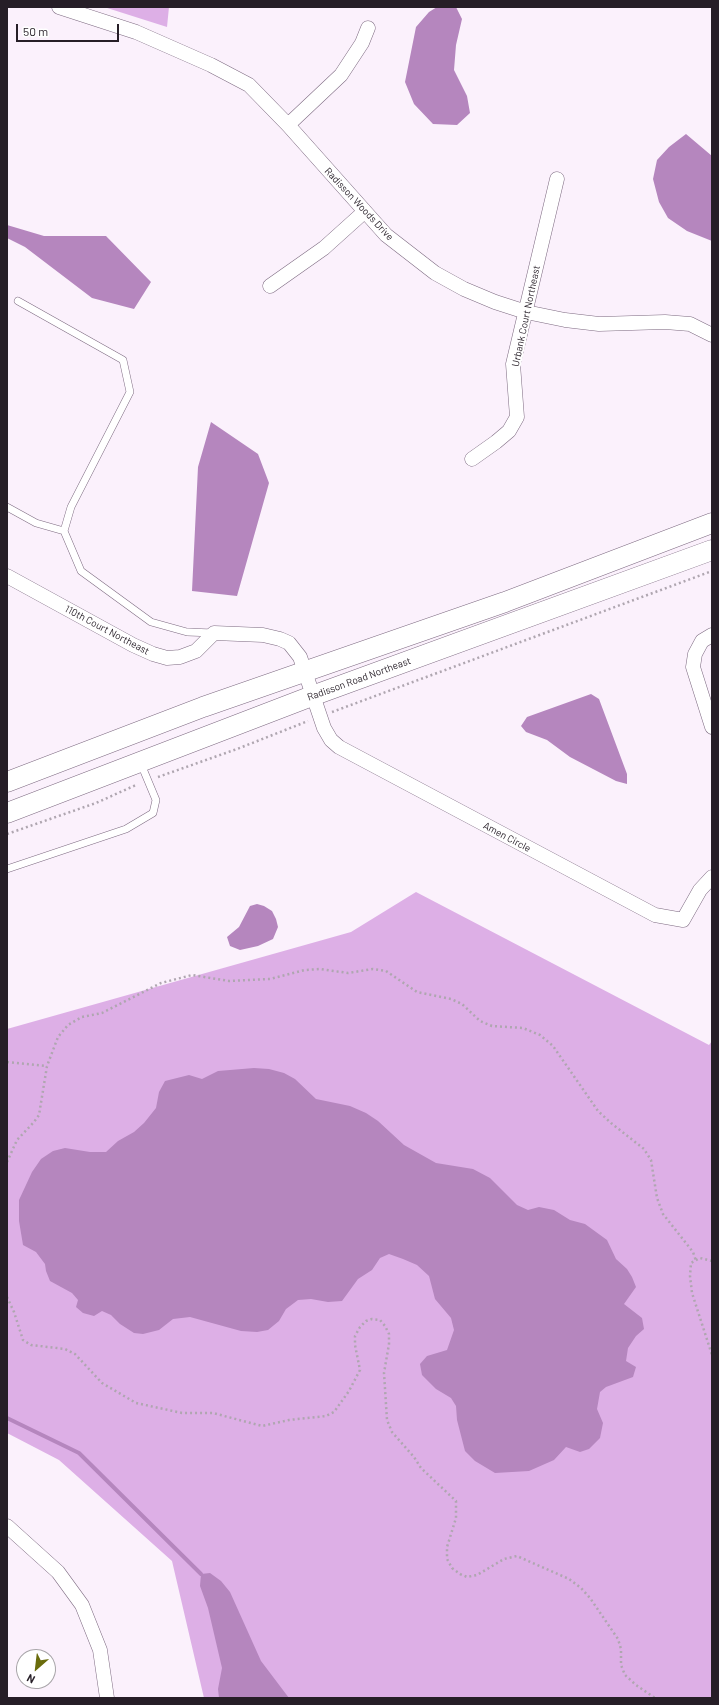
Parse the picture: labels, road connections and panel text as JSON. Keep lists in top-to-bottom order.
{
  "streets": {
    "main road": ["Radisson Road Northeast"],
    "street": [
      "Radisson Woods Drive",
      "Urbank Court Northeast",
      "110th Court Northeast",
      "Amen Circle"
    ]
  },
  "crossings": [
    ["Radisson Woods Drive", "Urbank Court Northeast"],
    ["Radisson Road Northeast", "Amen Circle"]
  ],
  "scale_bar": "50 m",
  "north": "bottom left"
}
